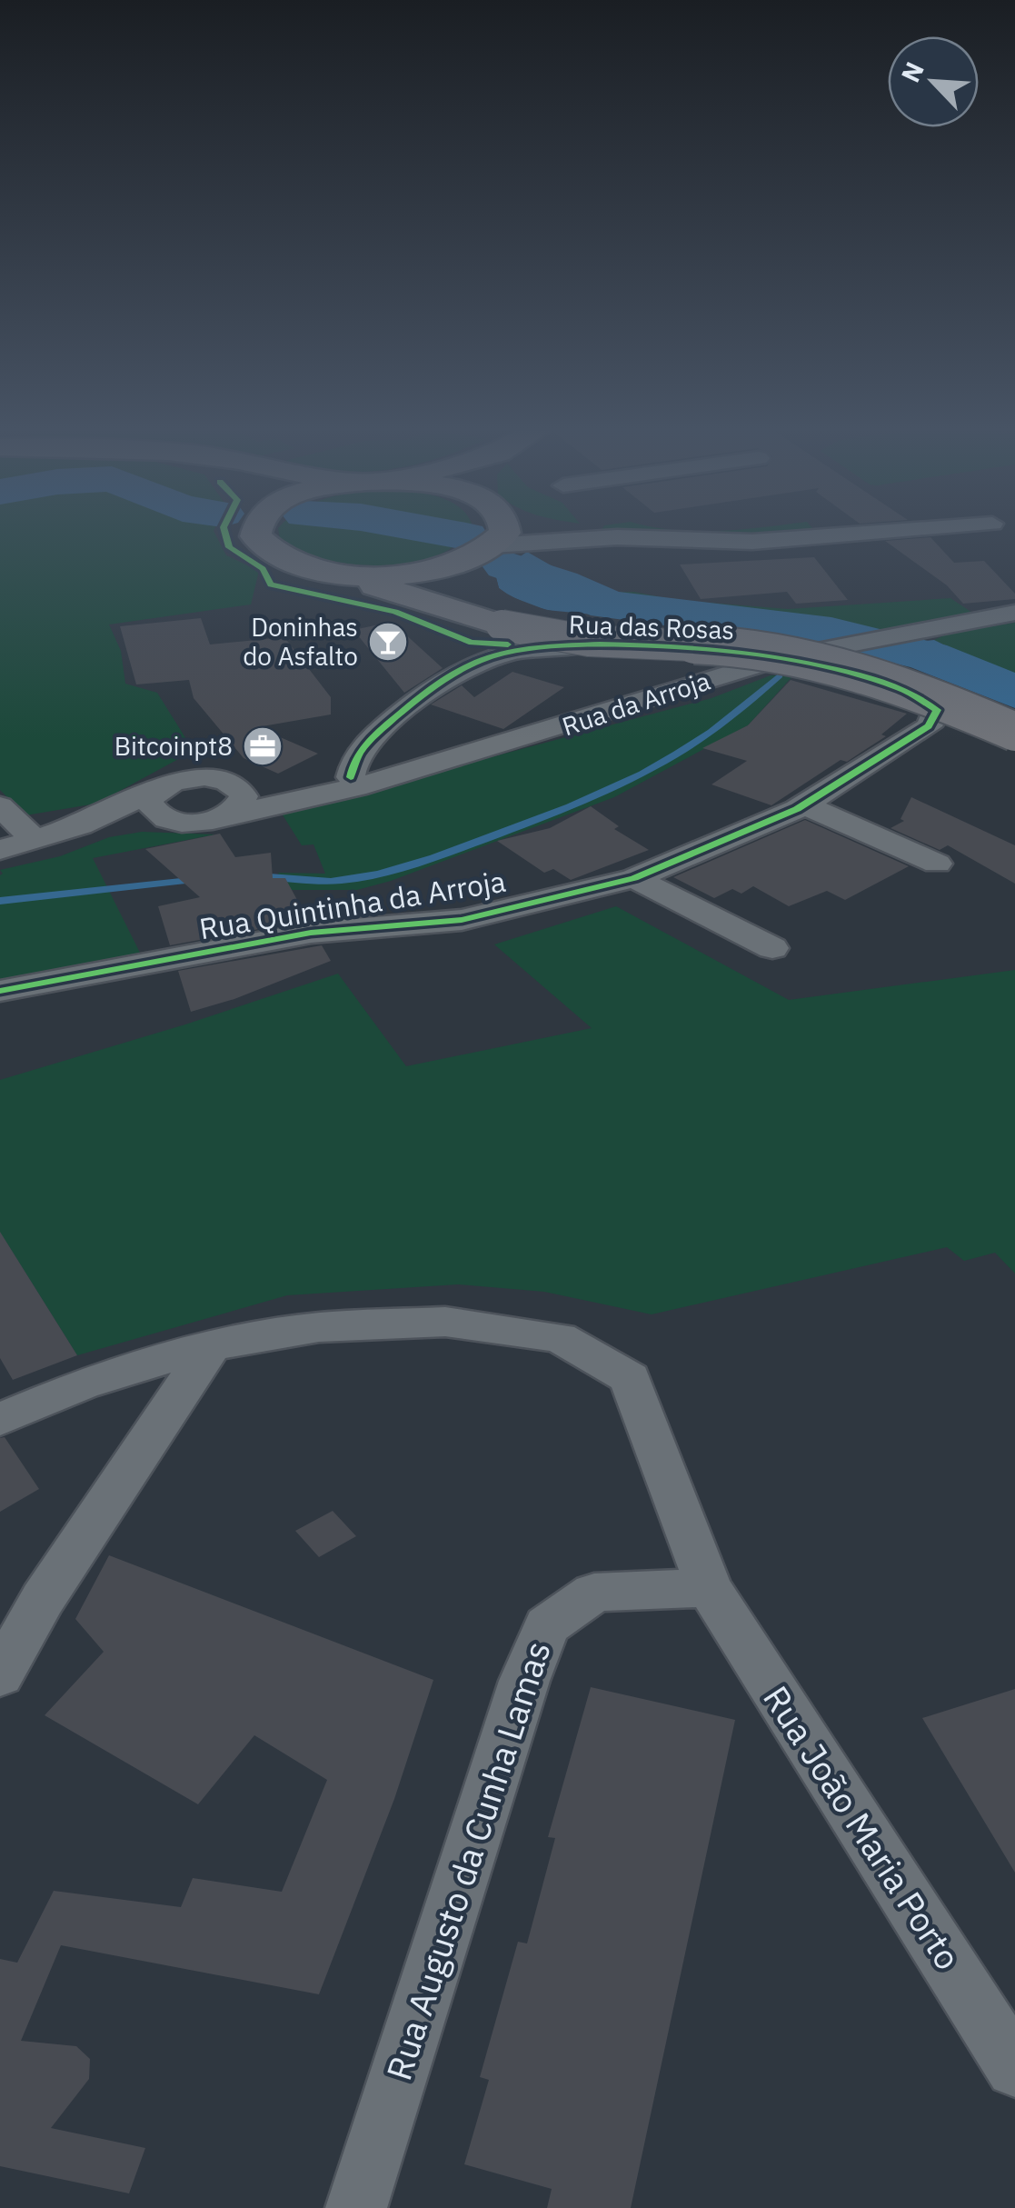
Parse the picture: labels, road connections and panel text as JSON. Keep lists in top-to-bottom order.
{
  "streets": {
    "street": [
      "Rua das Rosas",
      "Rua da Arroja",
      "Rua Quintinha da Arroja",
      "Rua João Maria Porto",
      "Rua Augusto da Cunha Lamas"
    ]
  },
  "crossings": [
    ["Rua das Rosas", "Rua da Arroja"],
    ["Rua das Rosas", "Rua Quintinha da Arroja"],
    ["Rua da Arroja", "Rua Quintinha da Arroja"],
    ["Rua João Maria Porto", "Rua Augusto da Cunha Lamas"]
  ],
  "places": {
    "bar": ["Doninhas do Asfalto"],
    "office": ["Bitcoinpt8"]
  },
  "north": "top left"
}
